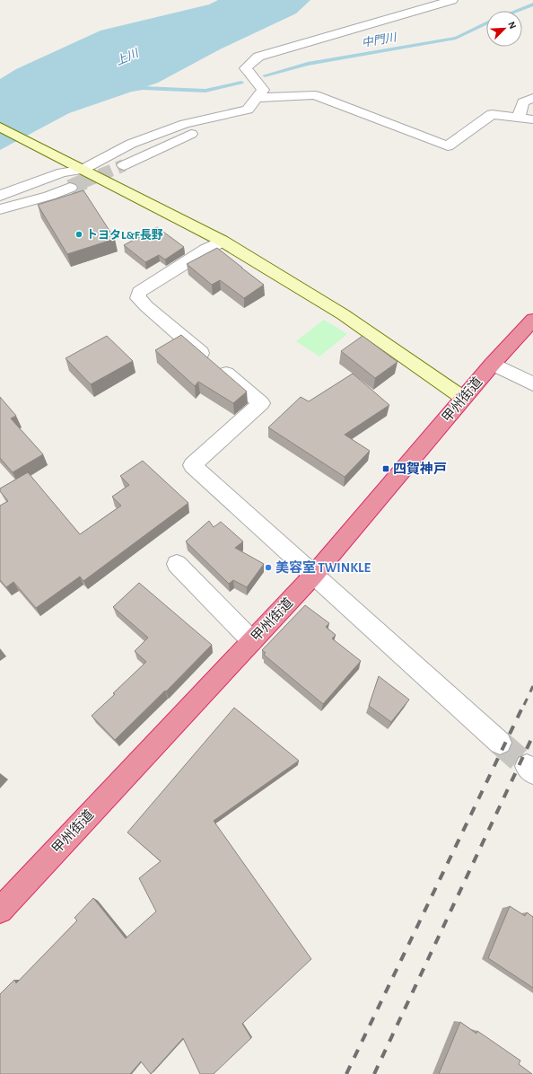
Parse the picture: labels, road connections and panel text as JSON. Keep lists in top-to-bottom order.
{
  "streets": {
    "highway": ["甲州街道"]
  },
  "water": ["中門川", "上川"],
  "places": {
    "other": ["トヨタL&F長野", "美容室 TWINKLE"],
    "transit": ["四賀神戸"]
  },
  "north": "top right"
}
